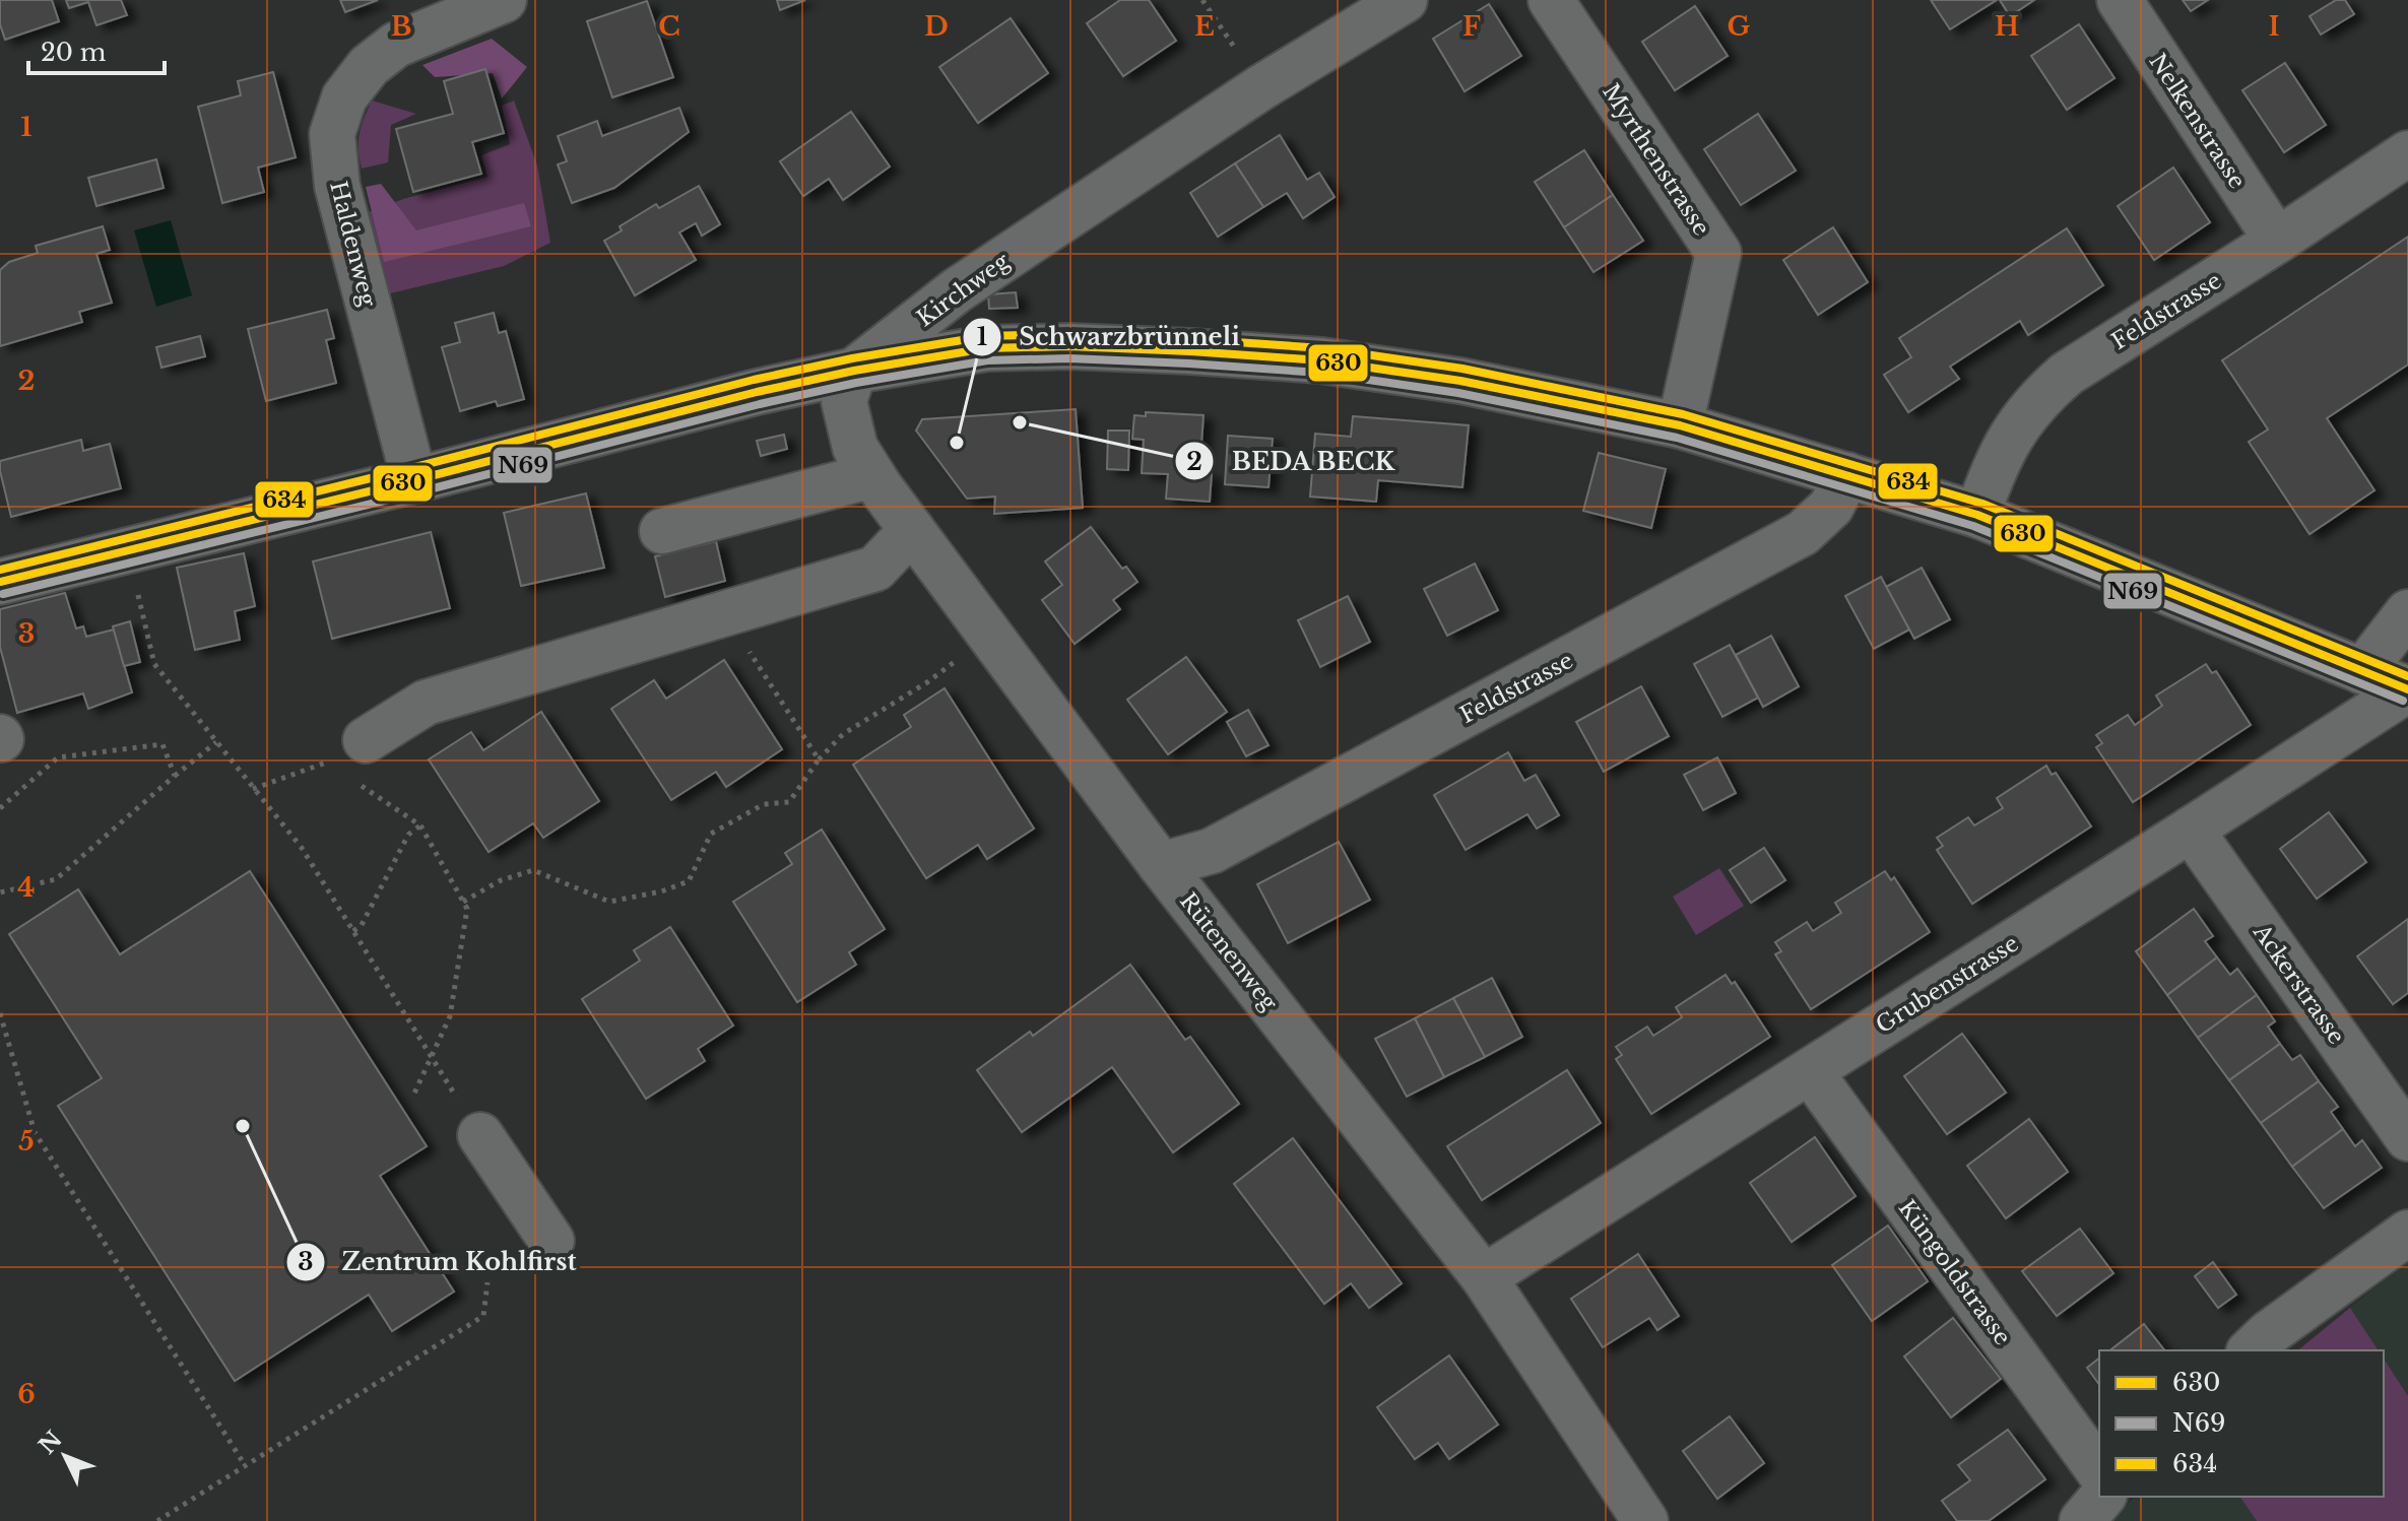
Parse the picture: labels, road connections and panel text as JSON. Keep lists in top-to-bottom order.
{
  "streets": {
    "street": [
      "Nelkenstrasse",
      "Myrthenstrasse",
      "Haldenweg",
      "Kirchweg",
      "Feldstrasse",
      "Rütenenweg",
      "Grubenstrasse",
      "Ackerstrasse",
      "Küngoldstrasse"
    ]
  },
  "crossings": [
    ["Nelkenstrasse", "Feldstrasse"],
    ["Haldenweg", "Kirchweg"],
    ["Kirchweg", "Rütenenweg"],
    ["Feldstrasse", "Rütenenweg"],
    ["Rütenenweg", "Grubenstrasse"],
    ["Grubenstrasse", "Ackerstrasse"],
    ["Grubenstrasse", "Küngoldstrasse"]
  ],
  "places": ["BEDA BECK", "Schwarzbrünneli", "Zentrum Kohlfirst"],
  "lines": ["transit line 634", "transit line 630", "transit line N69"],
  "legend": ["630", "N69", "634"],
  "scale_bar": "20 m",
  "north": "top left",
  "grid": {
    "columns": [
      "B",
      "C",
      "D",
      "E",
      "F",
      "G",
      "H",
      "I"
    ],
    "rows": [
      "1",
      "2",
      "3",
      "4",
      "5",
      "6"
    ]
  }
}
